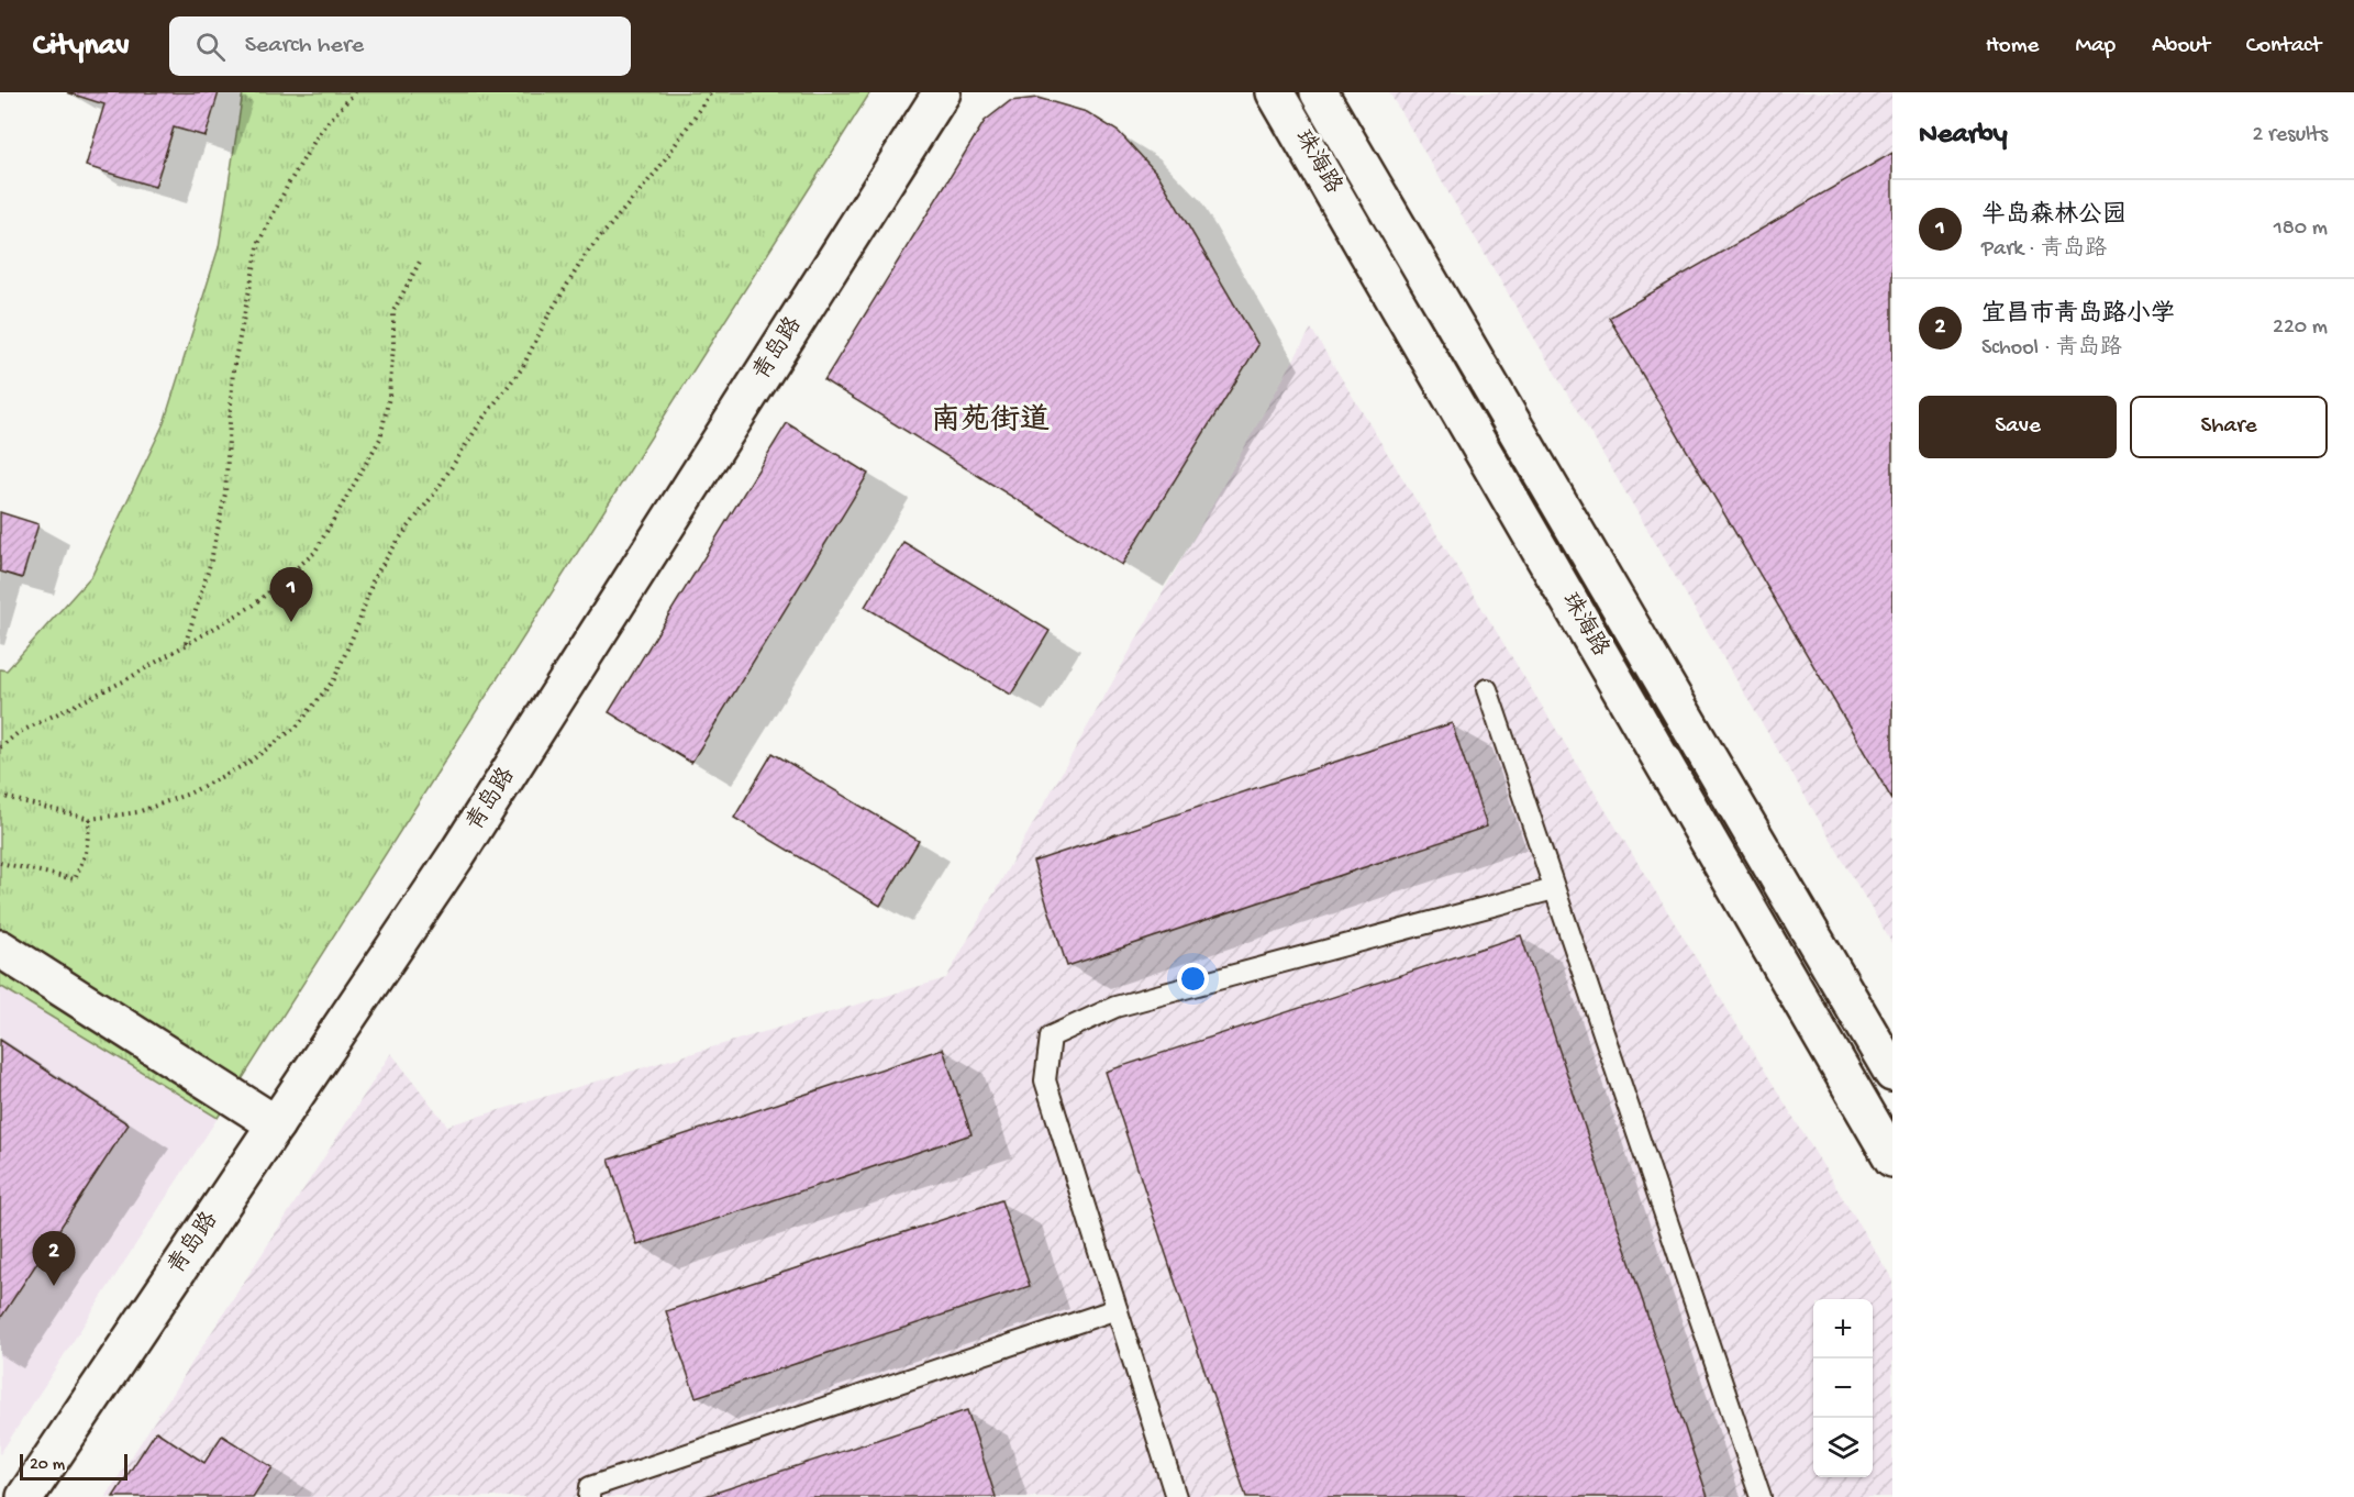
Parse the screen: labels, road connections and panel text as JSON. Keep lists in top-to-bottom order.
{
  "streets": {
    "main road": ["珠海路", "青岛路"]
  },
  "districts": ["南苑街道"],
  "scale_bar": "20 m",
  "page": {
    "header": "Citynav",
    "search": "Search here",
    "nav": [
      "Home",
      "Map",
      "About",
      "Contact"
    ],
    "heading": ["Nearby", "2 results"],
    "list": [
      {
        "mark": "1",
        "name": "半岛森林公园",
        "note": "Park · 青岛路",
        "value": "180 m"
      },
      {
        "mark": "2",
        "name": "宜昌市青岛路小学",
        "note": "School · 青岛路",
        "value": "220 m"
      }
    ],
    "buttons": ["Save", "Share"],
    "pins": ["1", "2"],
    "map_buttons": ["+", "−"],
    "scale": "20 m"
  }
}
